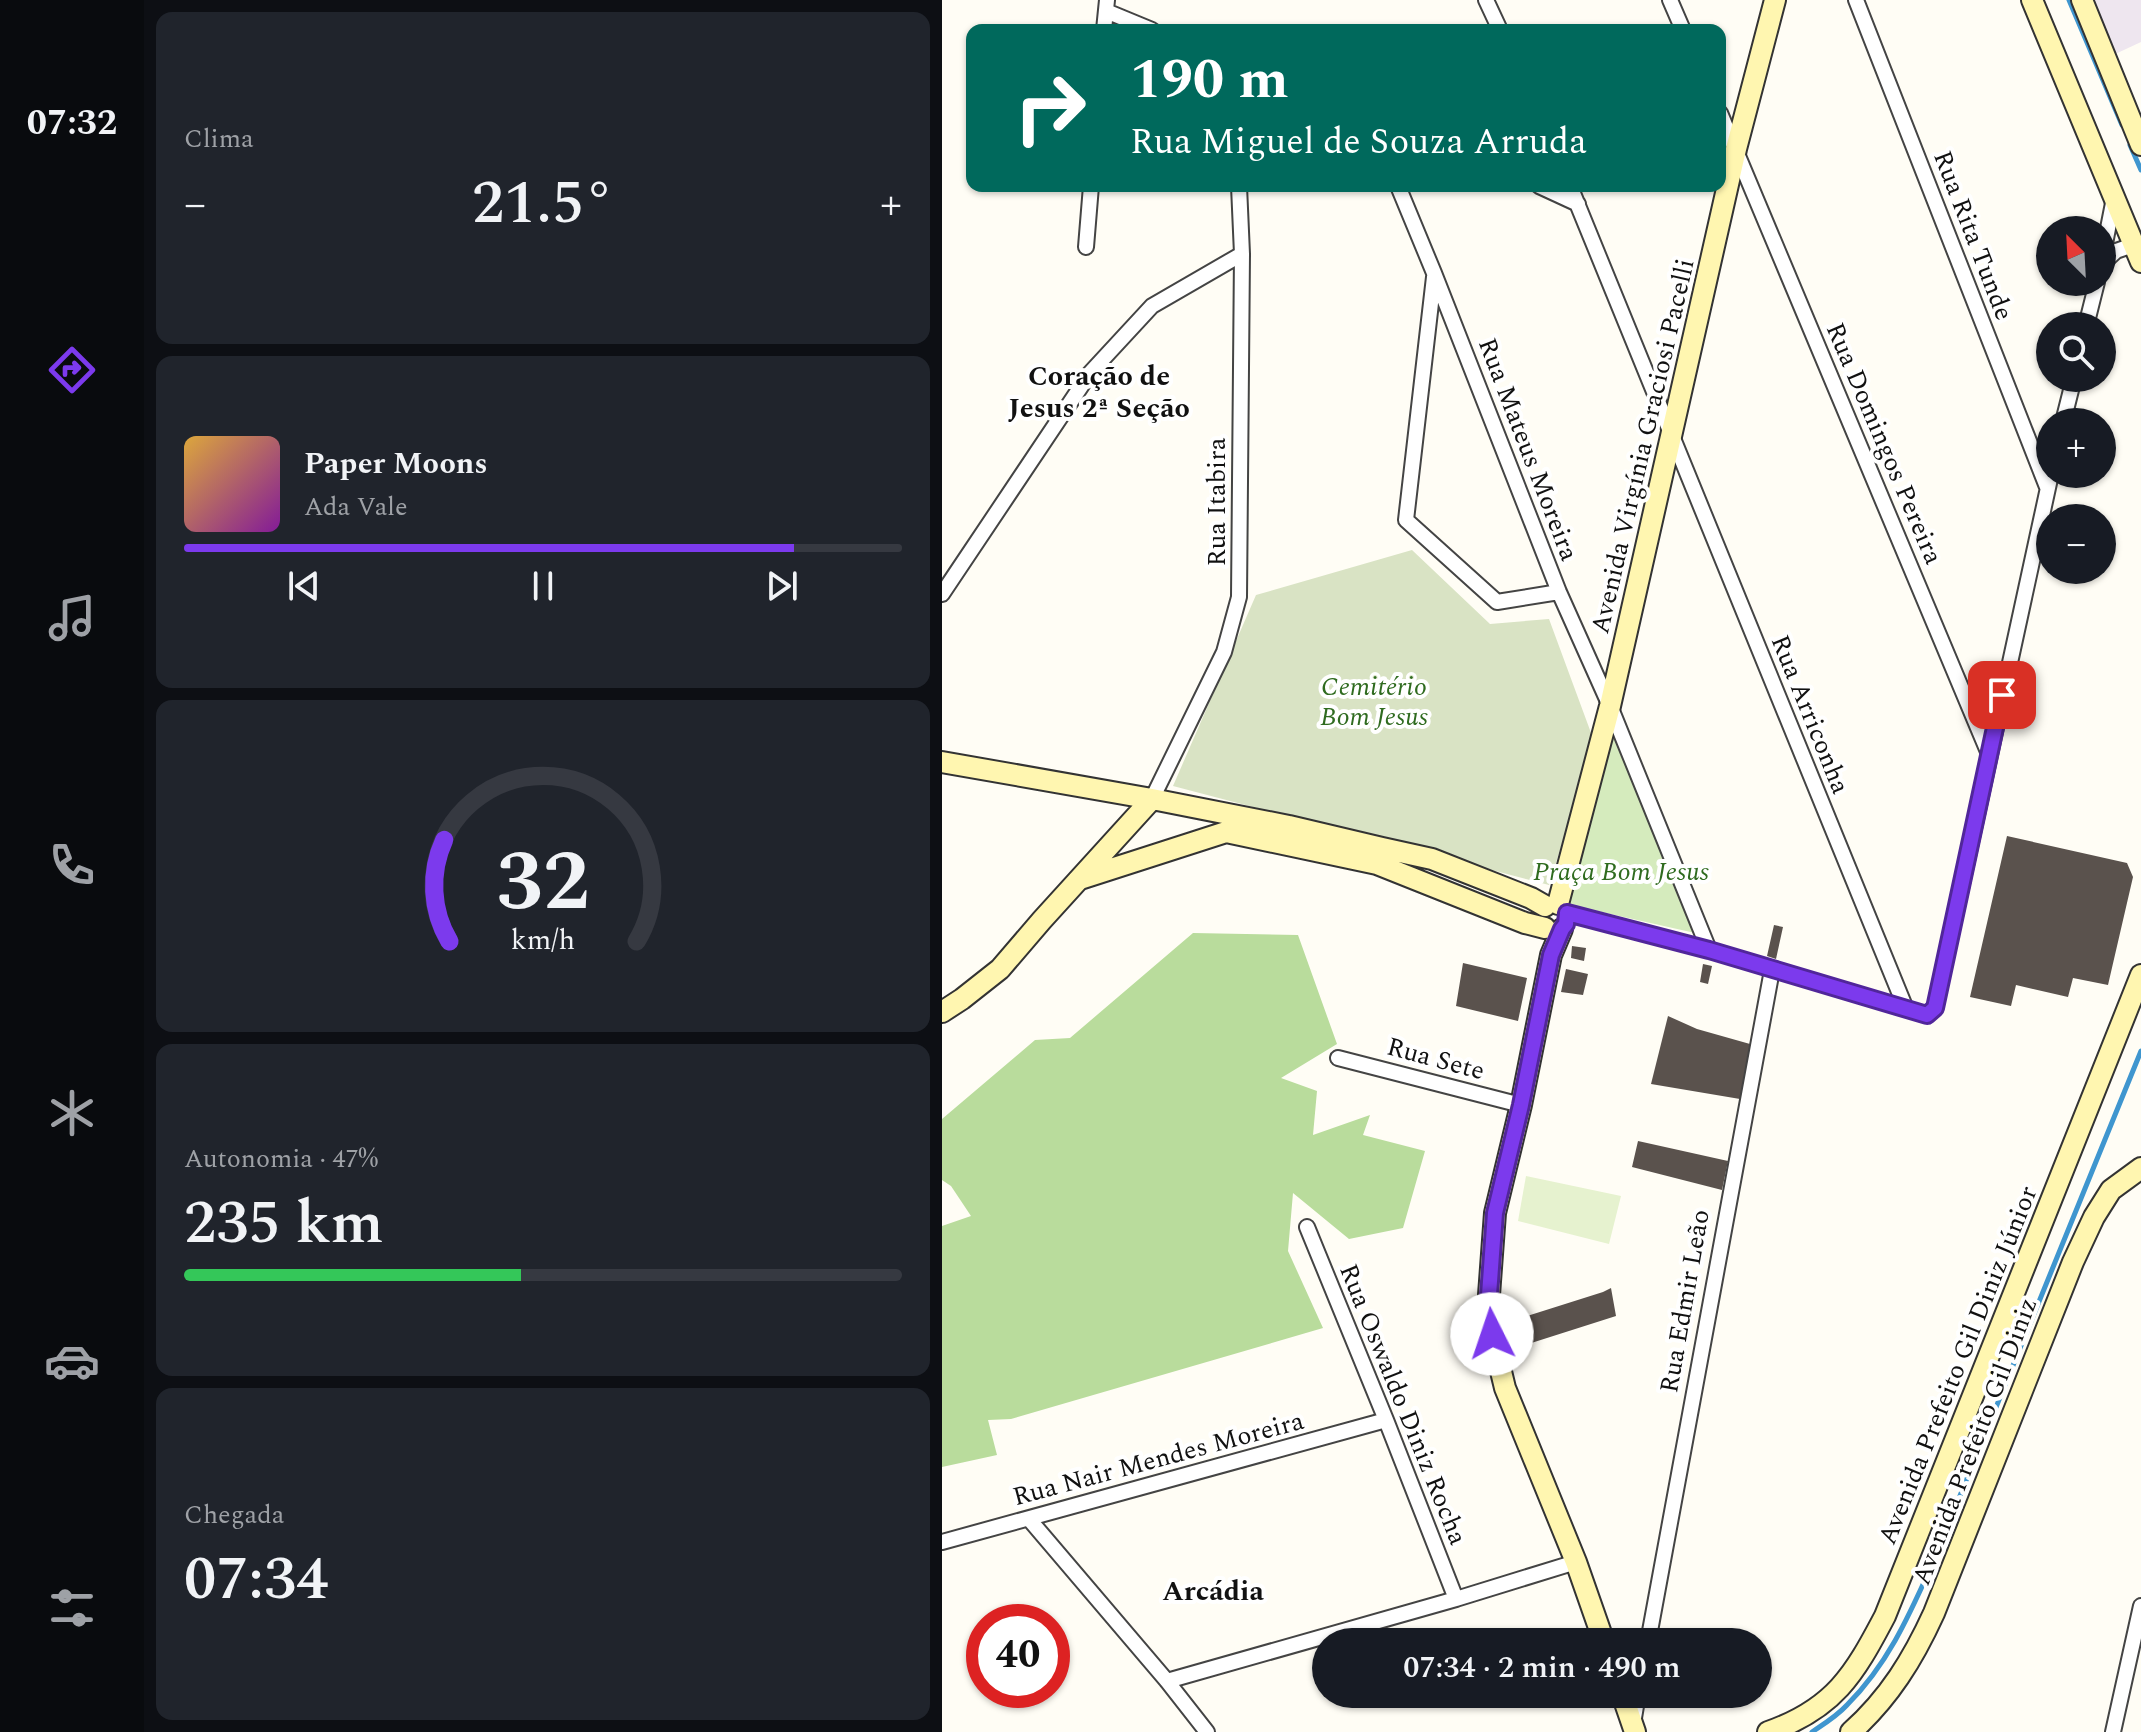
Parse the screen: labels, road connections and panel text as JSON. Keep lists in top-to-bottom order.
{
  "streets": {
    "street": [
      "Rua Rita Tunde",
      "Rua Domingos Pereira",
      "Avenida Virgínia Graciosi Pacelli",
      "Rua Mateus Moreira",
      "Rua Itabira",
      "Rua Arriconha",
      "Rua Sete",
      "Rua Edmir Leão",
      "Avenida Prefeito Gil Diniz Júnior",
      "Rua Oswaldo Diniz Rocha",
      "Avenida Prefeito Gil Diniz",
      "Rua Nair Mendes Moreira"
    ]
  },
  "crossings": [
    ["Rua Domingos Pereira", "Avenida Virgínia Graciosi Pacelli"],
    ["Avenida Virgínia Graciosi Pacelli", "Rua Mateus Moreira"],
    ["Avenida Virgínia Graciosi Pacelli", "Rua Arriconha"],
    ["Avenida Virgínia Graciosi Pacelli", "Rua Sete"],
    ["Rua Oswaldo Diniz Rocha", "Rua Nair Mendes Moreira"]
  ],
  "districts": ["Coração de Jesus 2ª Seção", "Arcádia"],
  "parks": ["Cemitério Bom Jesus", "Praça Bom Jesus"],
  "north": "top left",
  "page": {
    "tabs": "07:32",
    "tile": [
      "Clima",
      ["Autonomia · 47%", "235 km"],
      ["Chegada", "07:34"]
    ],
    "turn": ["190 m", "Rua Miguel de Souza Arruda"],
    "heat": ["−", "21.5°", "+"],
    "map_buttons": ["+", "−"],
    "song": ["Paper Moons", "Ada Vale"],
    "limit": "40",
    "trip": "07:34 · 2 min · 490 m",
    "gauge": ["32", "km/h"]
  }
}
